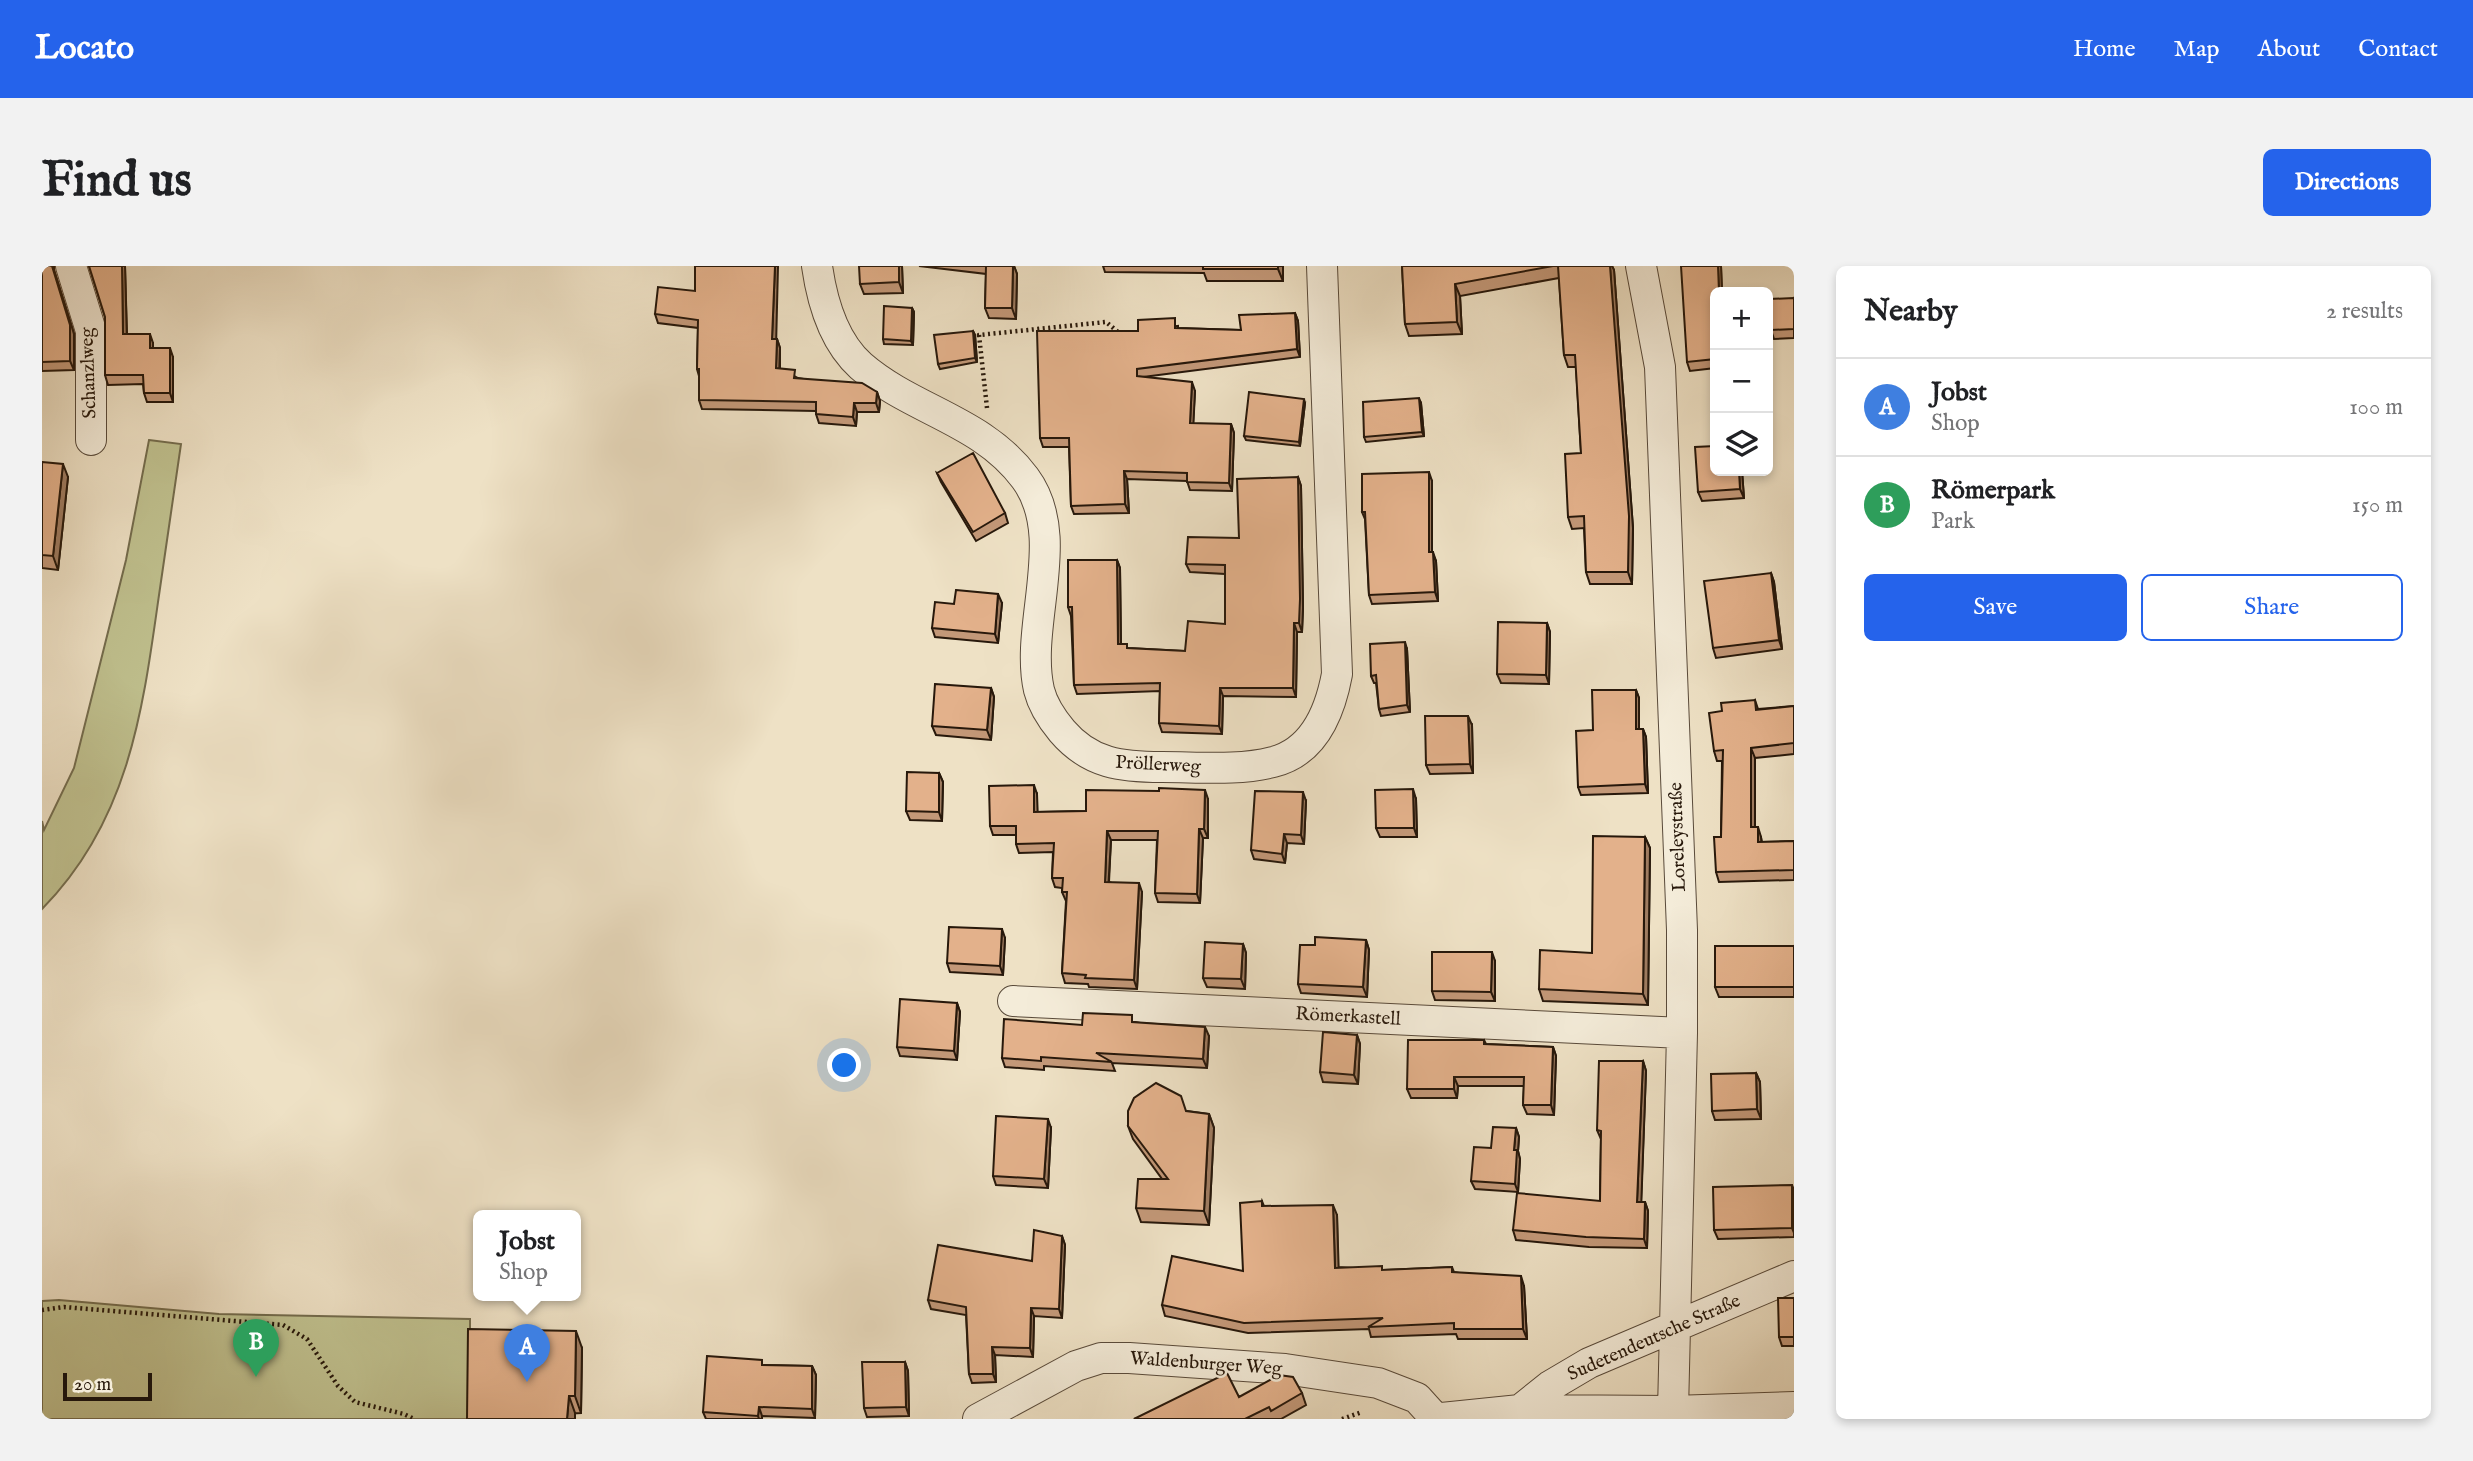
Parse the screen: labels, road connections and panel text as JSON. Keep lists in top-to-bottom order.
{
  "streets": {
    "street": [
      "Schanzlweg",
      "Pröllerweg",
      "Loreleystraße",
      "Römerkastell",
      "Sudetendeutsche Straße",
      "Waldenburger Weg"
    ]
  },
  "crossings": [
    ["Loreleystraße", "Römerkastell"],
    ["Loreleystraße", "Sudetendeutsche Straße"]
  ],
  "scale_bar": "20 m",
  "page": {
    "header": "Locato",
    "nav": [
      "Home",
      "Map",
      "About",
      "Contact"
    ],
    "buttons": [
      "Directions",
      ["Save", "Share"]
    ],
    "title": "Find us",
    "heading": ["Nearby", "2 results"],
    "map_buttons": ["+", "−"],
    "list": [
      {
        "mark": "A",
        "name": "Jobst",
        "note": "Shop",
        "value": "100 m"
      },
      {
        "mark": "B",
        "name": "Römerpark",
        "note": "Park",
        "value": "150 m"
      }
    ],
    "popup": ["Jobst", "Shop"],
    "pins": ["B", "A"],
    "scale": "20 m"
  }
}
